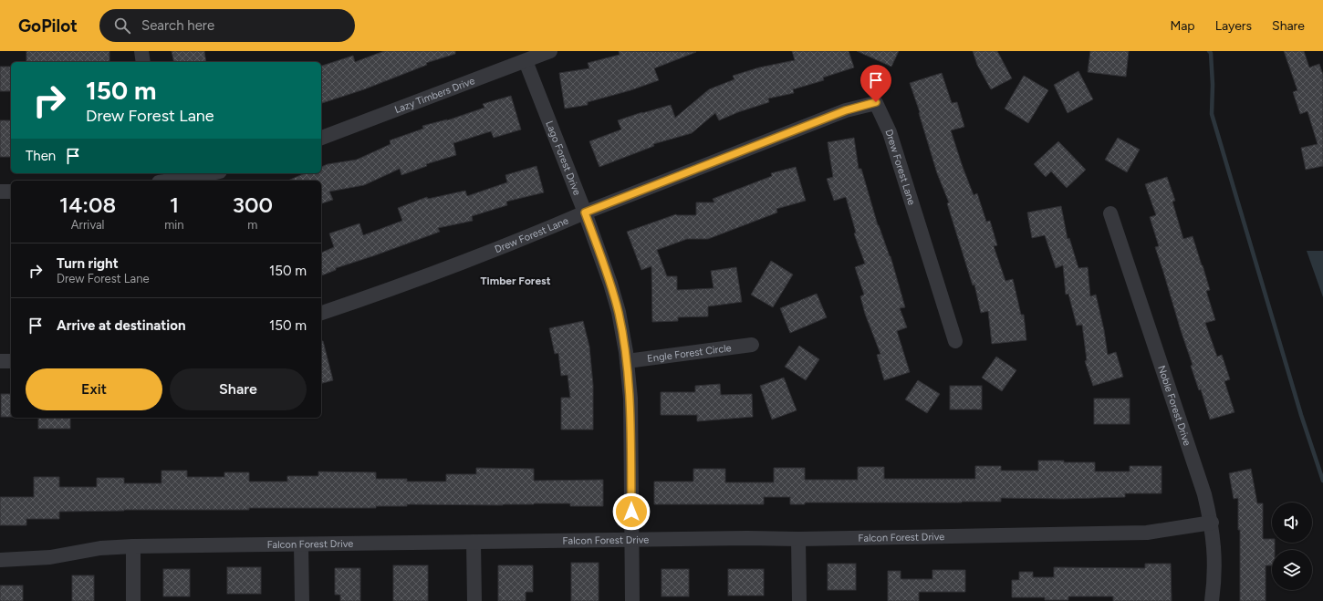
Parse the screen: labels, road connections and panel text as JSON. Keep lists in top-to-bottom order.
{
  "streets": {
    "street": [
      "Lazy Timbers Drive",
      "Lago Forest Drive",
      "Drew Forest Lane",
      "Engle Forest Circle",
      "Noble Forest Drive",
      "Falcon Forest Drive"
    ]
  },
  "crossings": [
    ["Lazy Timbers Drive", "Lago Forest Drive"],
    ["Lago Forest Drive", "Drew Forest Lane"],
    ["Lago Forest Drive", "Engle Forest Circle"],
    ["Lago Forest Drive", "Falcon Forest Drive"],
    ["Noble Forest Drive", "Falcon Forest Drive"]
  ],
  "districts": ["Timber Forest"],
  "page": {
    "header": "GoPilot",
    "search": "Search here",
    "nav": ["Map", "Layers", "Share"],
    "turn": ["150 m", "Drew Forest Lane"],
    "then": "Then",
    "eta": [
      "14:08",
      "Arrival",
      "1",
      "min",
      "300",
      "m"
    ],
    "list": [
      {
        "name": "Turn right",
        "note": "Drew Forest Lane",
        "value": "150 m"
      },
      {
        "name": "Arrive at destination",
        "value": "150 m"
      }
    ],
    "buttons": ["Exit", "Share"]
  }
}
